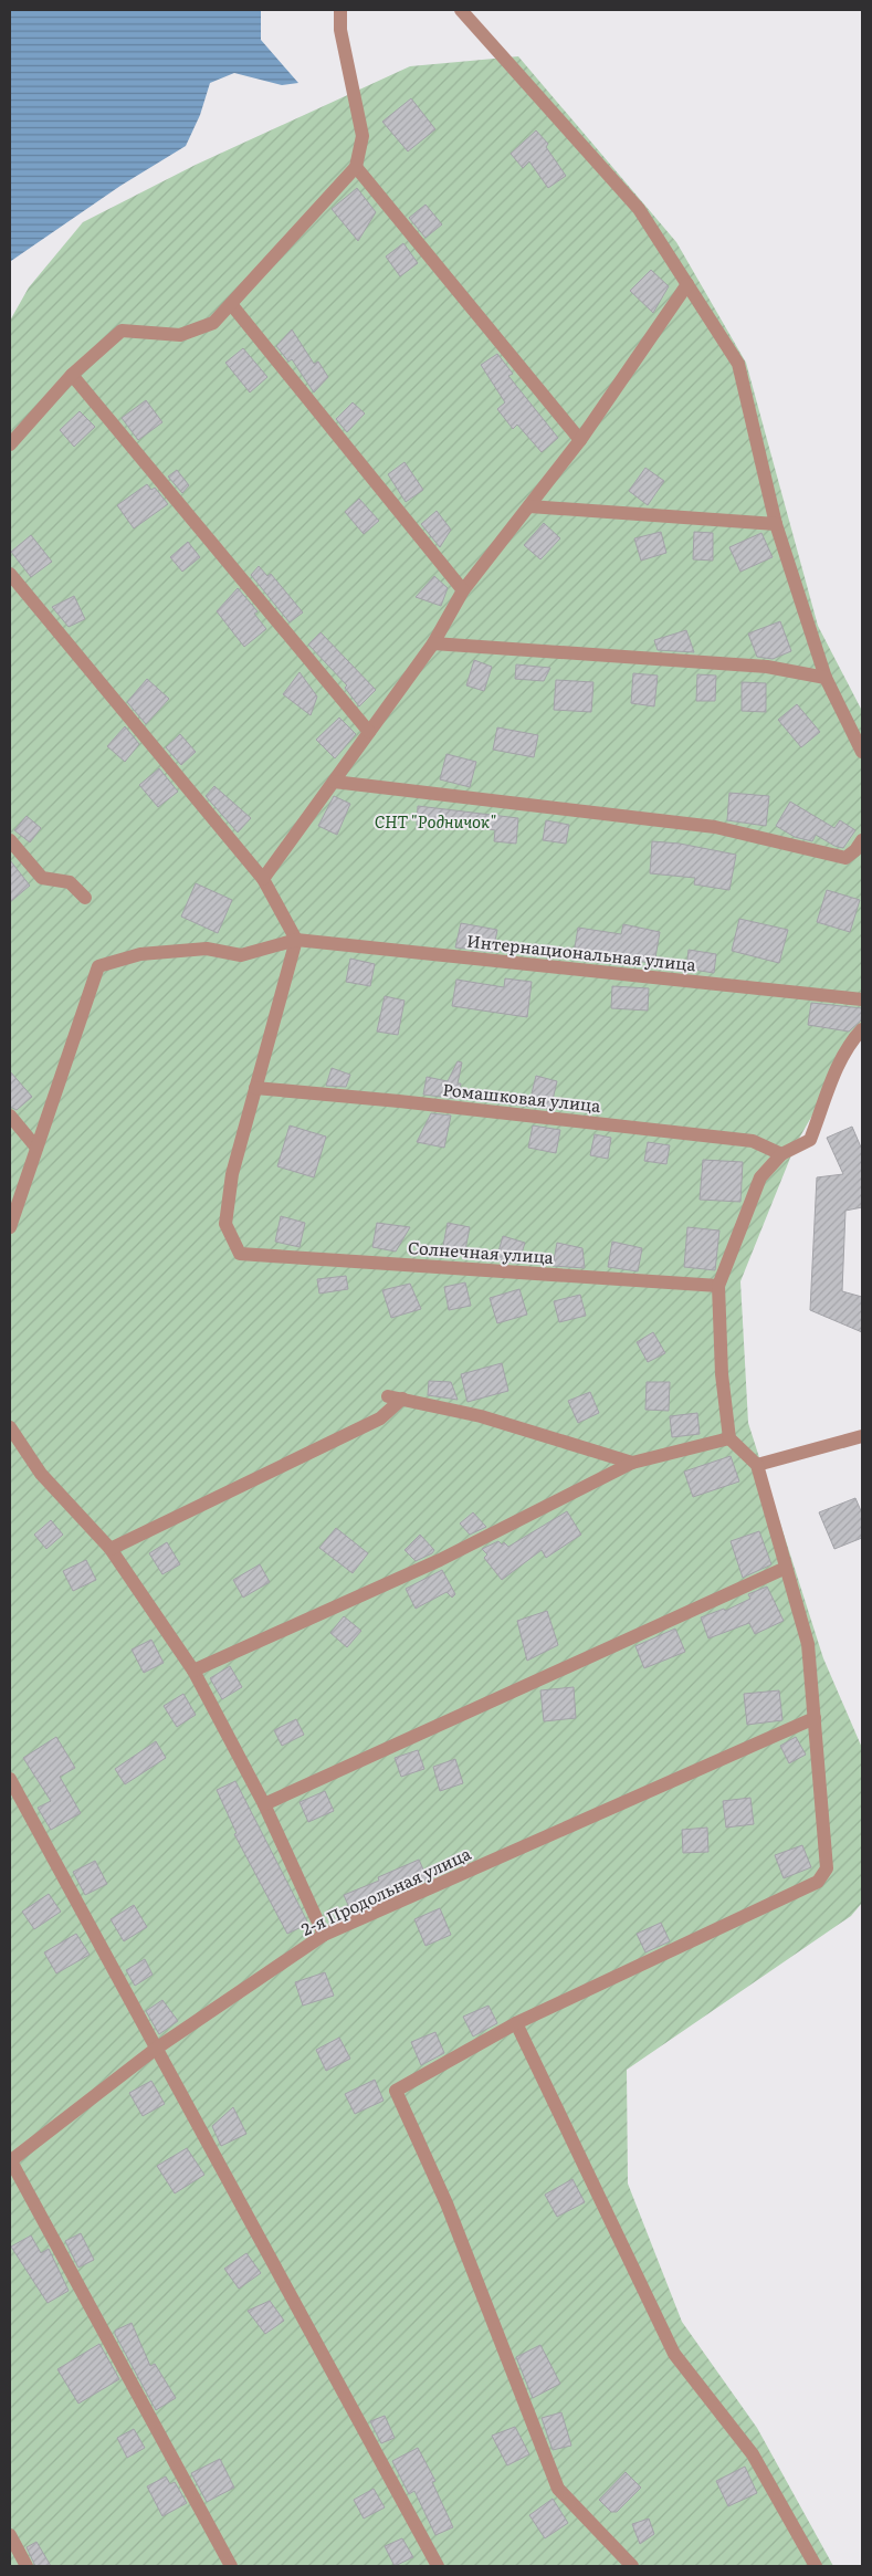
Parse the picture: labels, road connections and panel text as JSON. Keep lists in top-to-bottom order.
{
  "streets": {
    "street": [
      "Интернациональная улица",
      "Ромашковая улица",
      "Солнечная улица",
      "2-я Продольная улица"
    ]
  },
  "crossings": [
    ["Ромашковая улица", "Солнечная улица"]
  ],
  "parks": ["СНТ \"Родничок\""]
}
